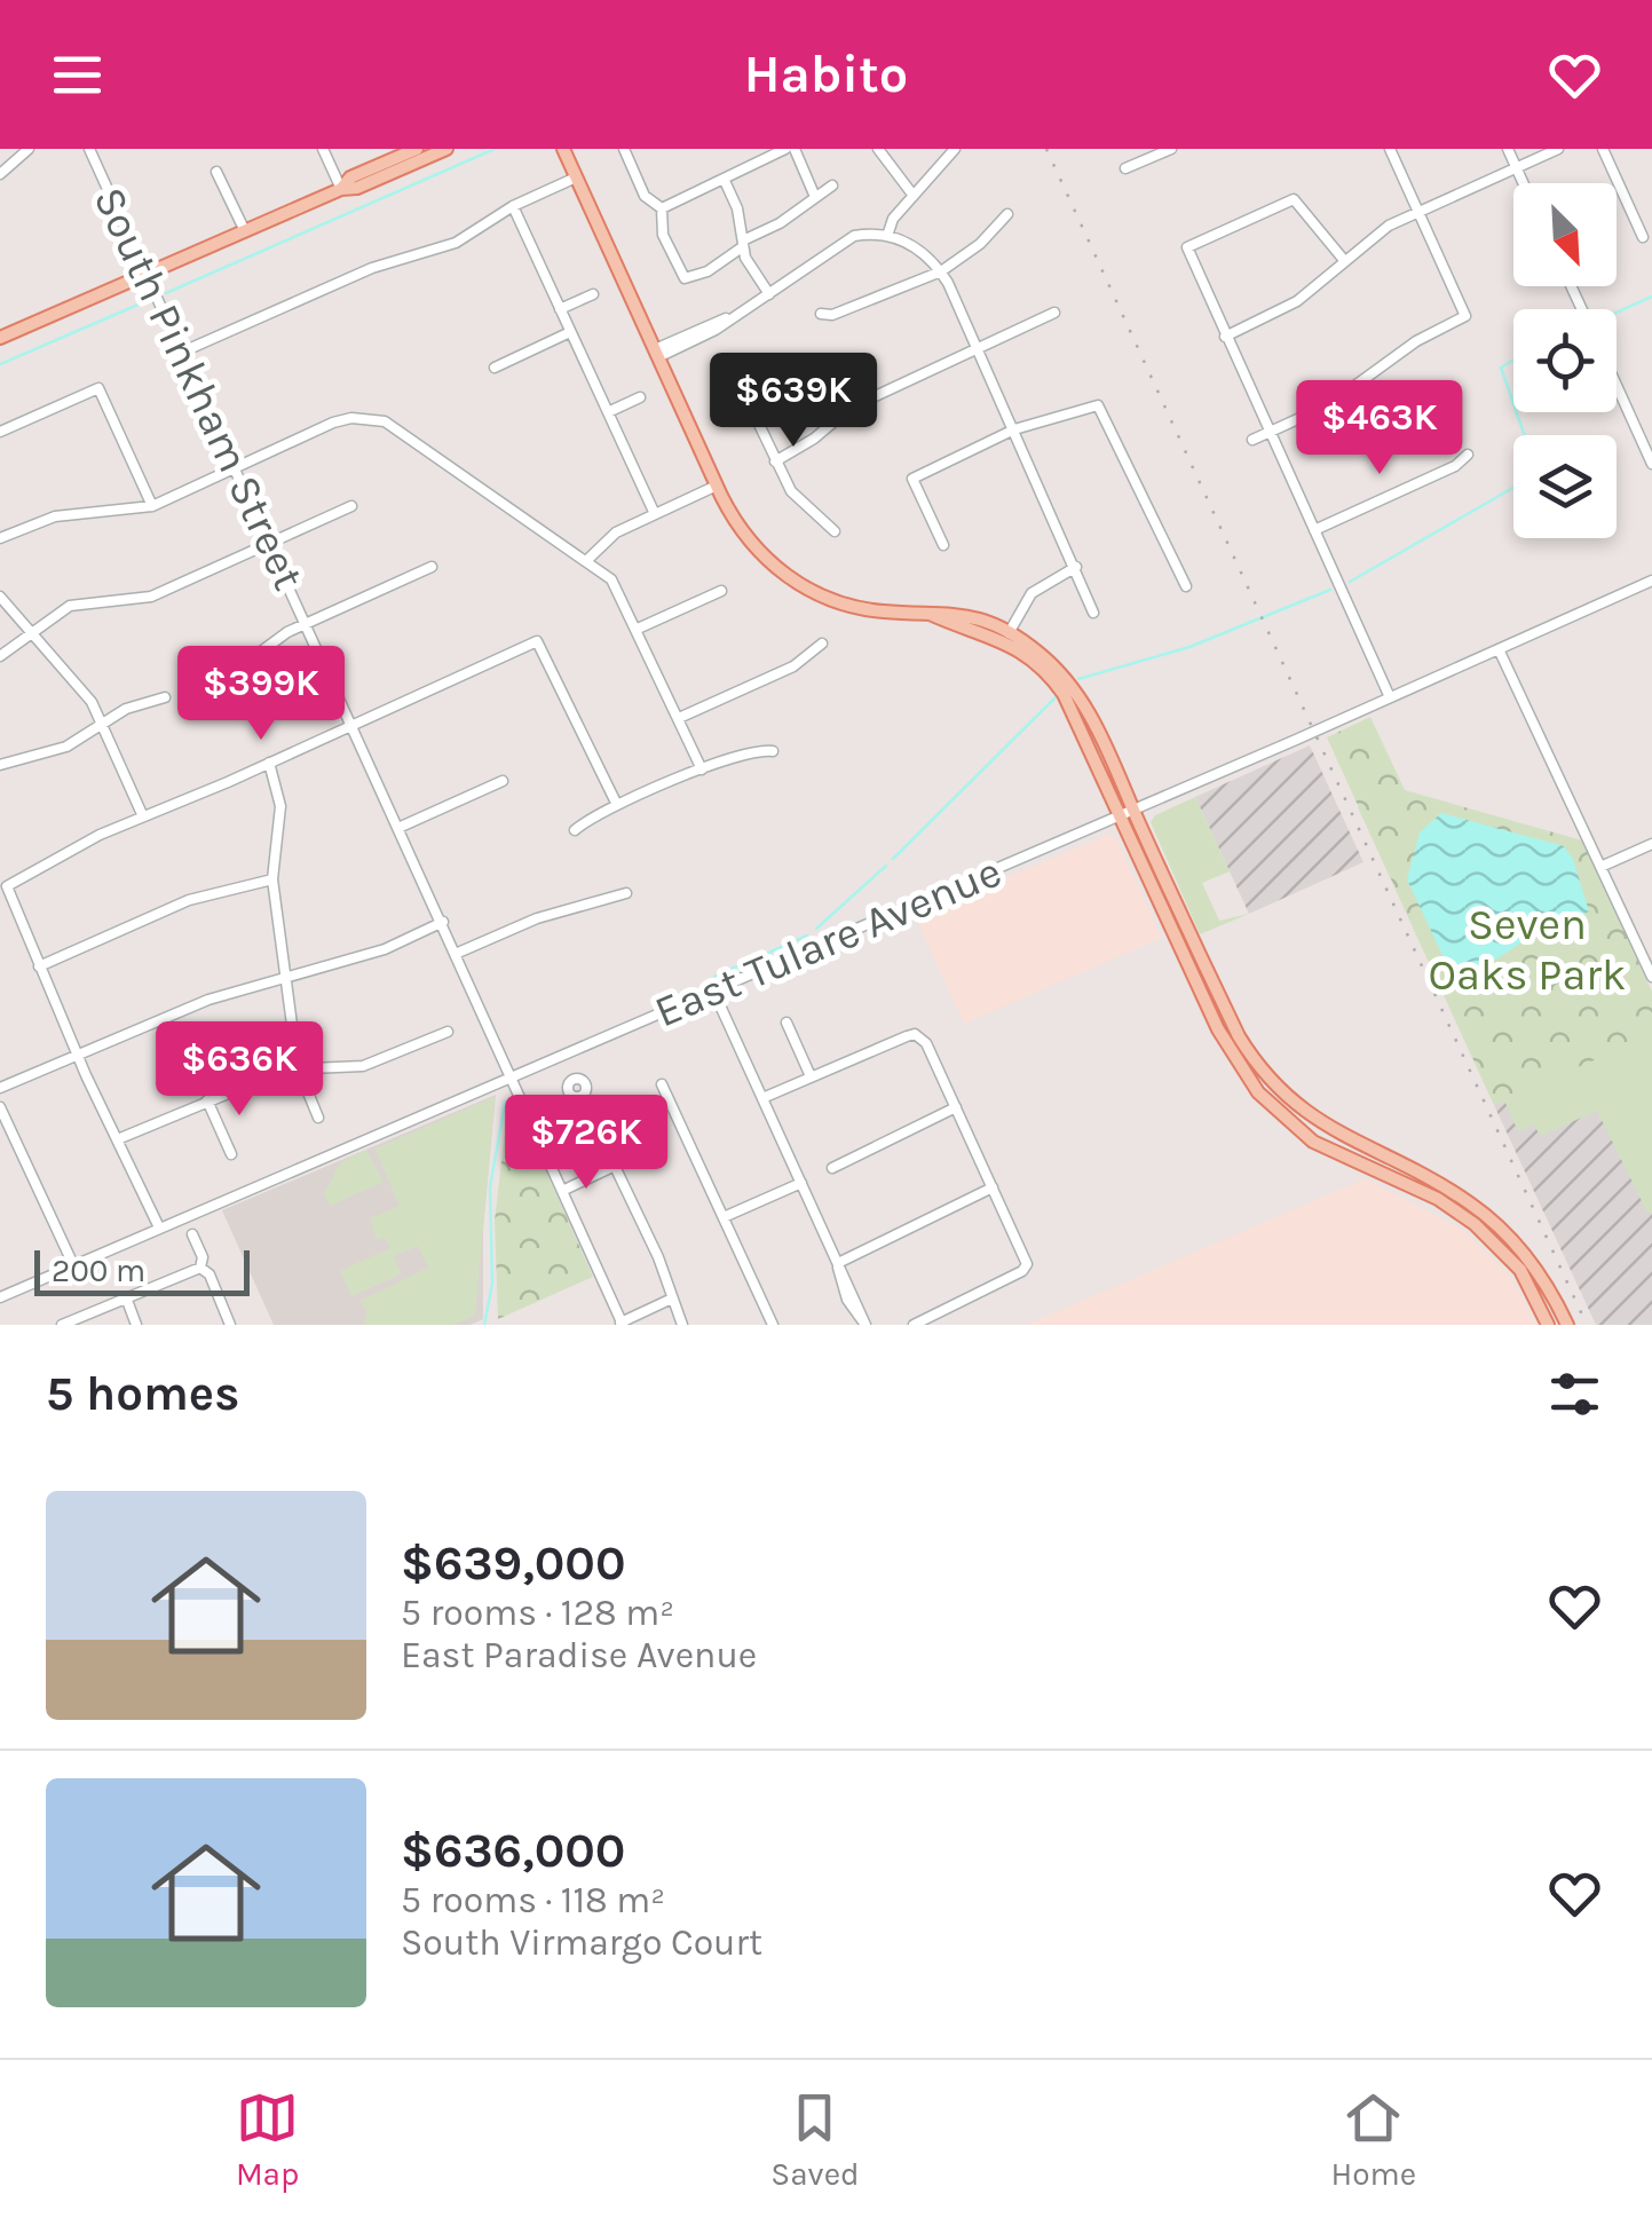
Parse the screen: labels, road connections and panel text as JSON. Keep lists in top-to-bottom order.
{
  "streets": {
    "street": ["South Pinkham Street", "East Tulare Avenue"]
  },
  "crossings": [
    ["South Pinkham Street", "East Tulare Avenue"]
  ],
  "parks": ["Seven Oaks Park"],
  "scale_bar": "200 m",
  "north": "bottom right",
  "page": {
    "header": "Habito",
    "price": [
      "$639K",
      "$463K",
      "$399K",
      "$636K",
      "$726K"
    ],
    "scale": "200 m",
    "heading": "5 homes",
    "list": [
      {
        "name": "$639,000",
        "note": "5 rooms · 128 m² · East Paradise Avenue"
      },
      {
        "name": "$636,000",
        "note": "5 rooms · 118 m² · South Virmargo Court"
      }
    ],
    "tabs": ["Map", "Saved", "Home"]
  }
}
